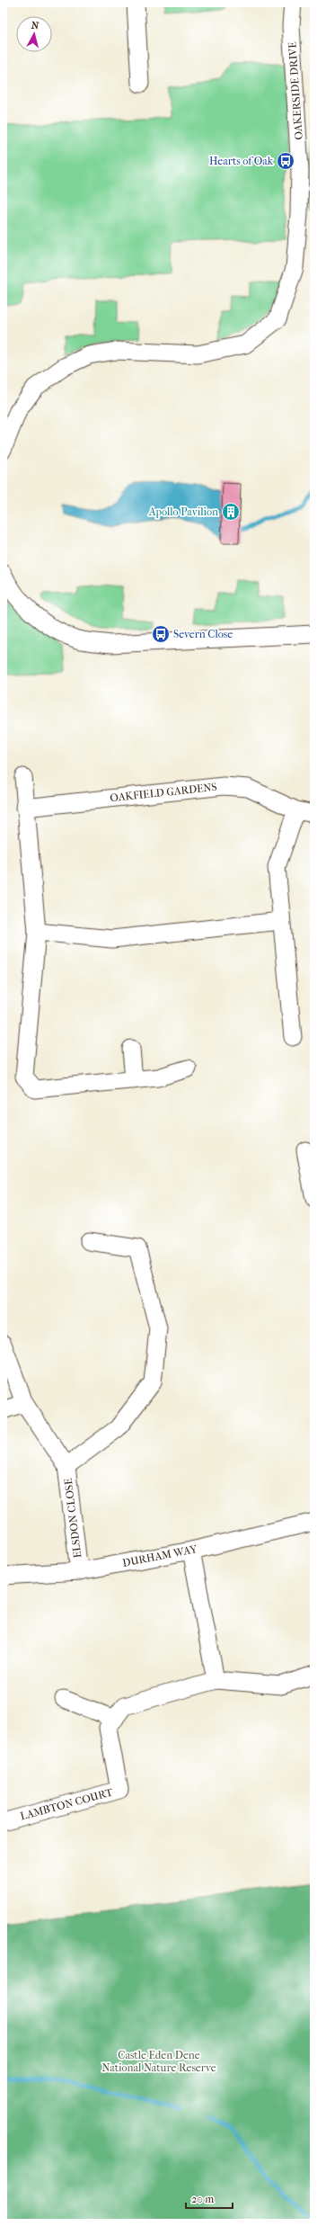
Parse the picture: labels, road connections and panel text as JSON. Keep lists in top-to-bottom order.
{
  "streets": {
    "street": [
      "OAKERSIDE DRIVE",
      "OAKFIELD GARDENS",
      "ELSDON CLOSE",
      "DURHAM WAY",
      "LAMBTON COURT"
    ]
  },
  "crossings": [
    ["ELSDON CLOSE", "DURHAM WAY"]
  ],
  "parks": ["Castle Eden Dene National Nature Reserve"],
  "places": {
    "bus stop": ["Hearts of Oak", "Severn Close"],
    "building": ["Apollo Pavilion"]
  },
  "scale_bar": "20 m",
  "north": "top"
}
